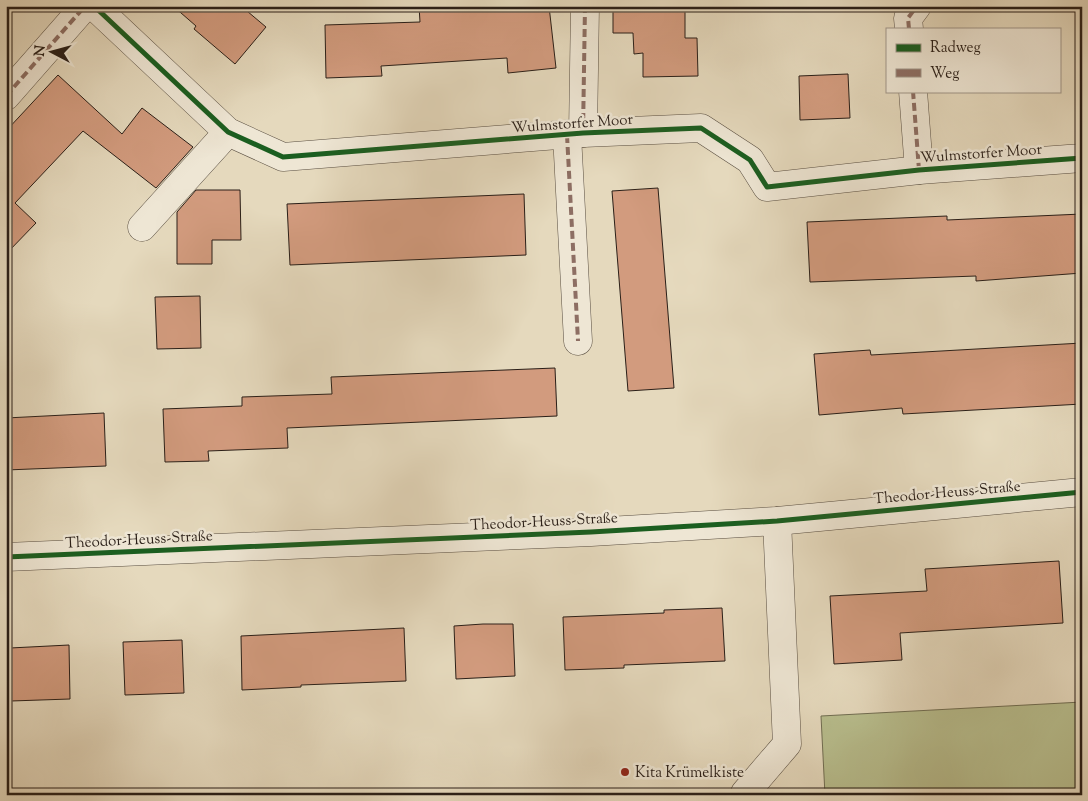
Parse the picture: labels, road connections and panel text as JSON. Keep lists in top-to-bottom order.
{
  "streets": {
    "street": ["Wulmstorfer Moor", "Theodor-Heuss-Straße"]
  },
  "places": ["Kita Krümelkiste"],
  "legend": ["Radweg", "Weg"],
  "north": "left"
}
